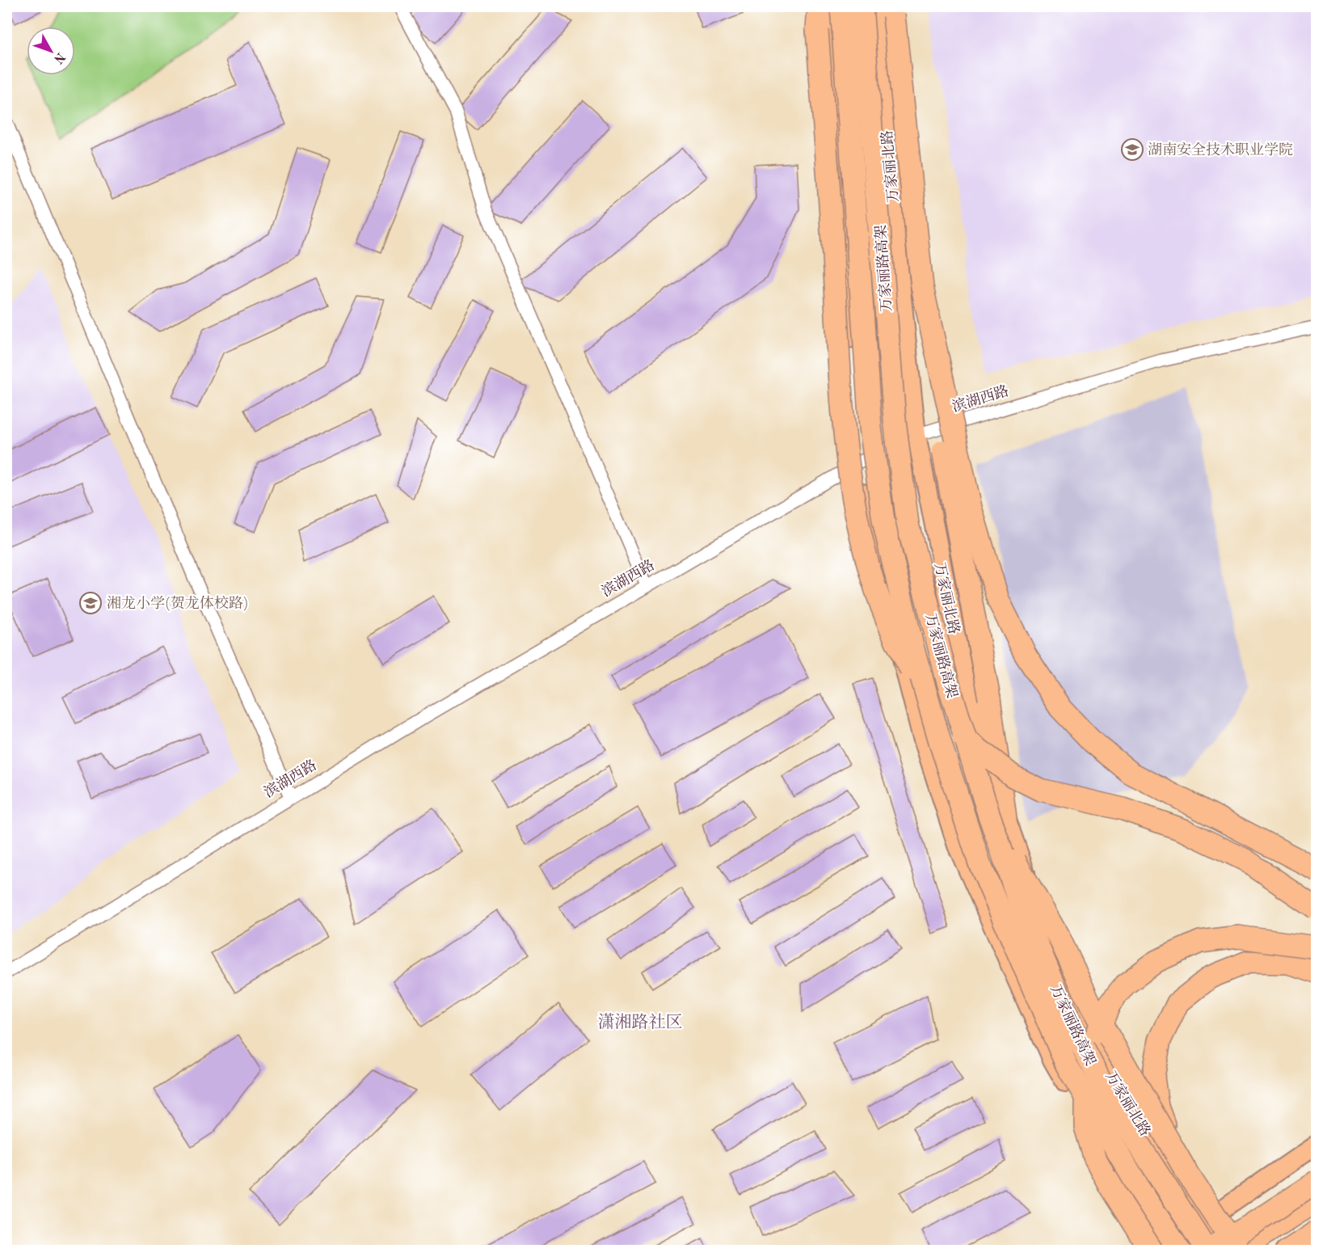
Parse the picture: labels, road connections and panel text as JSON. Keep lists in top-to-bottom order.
{
  "streets": {
    "highway": ["万家丽路高架"],
    "main road": ["万家丽北路"],
    "street": ["滨湖西路"]
  },
  "crossings": [
    ["万家丽北路", "万家丽路高架"],
    ["万家丽北路", "滨湖西路"]
  ],
  "districts": ["潇湘路社区"],
  "places": {
    "school or university": ["湖南安全技术职业学院", "湘龙小学(贺龙体校路)"]
  },
  "north": "bottom right"
}
